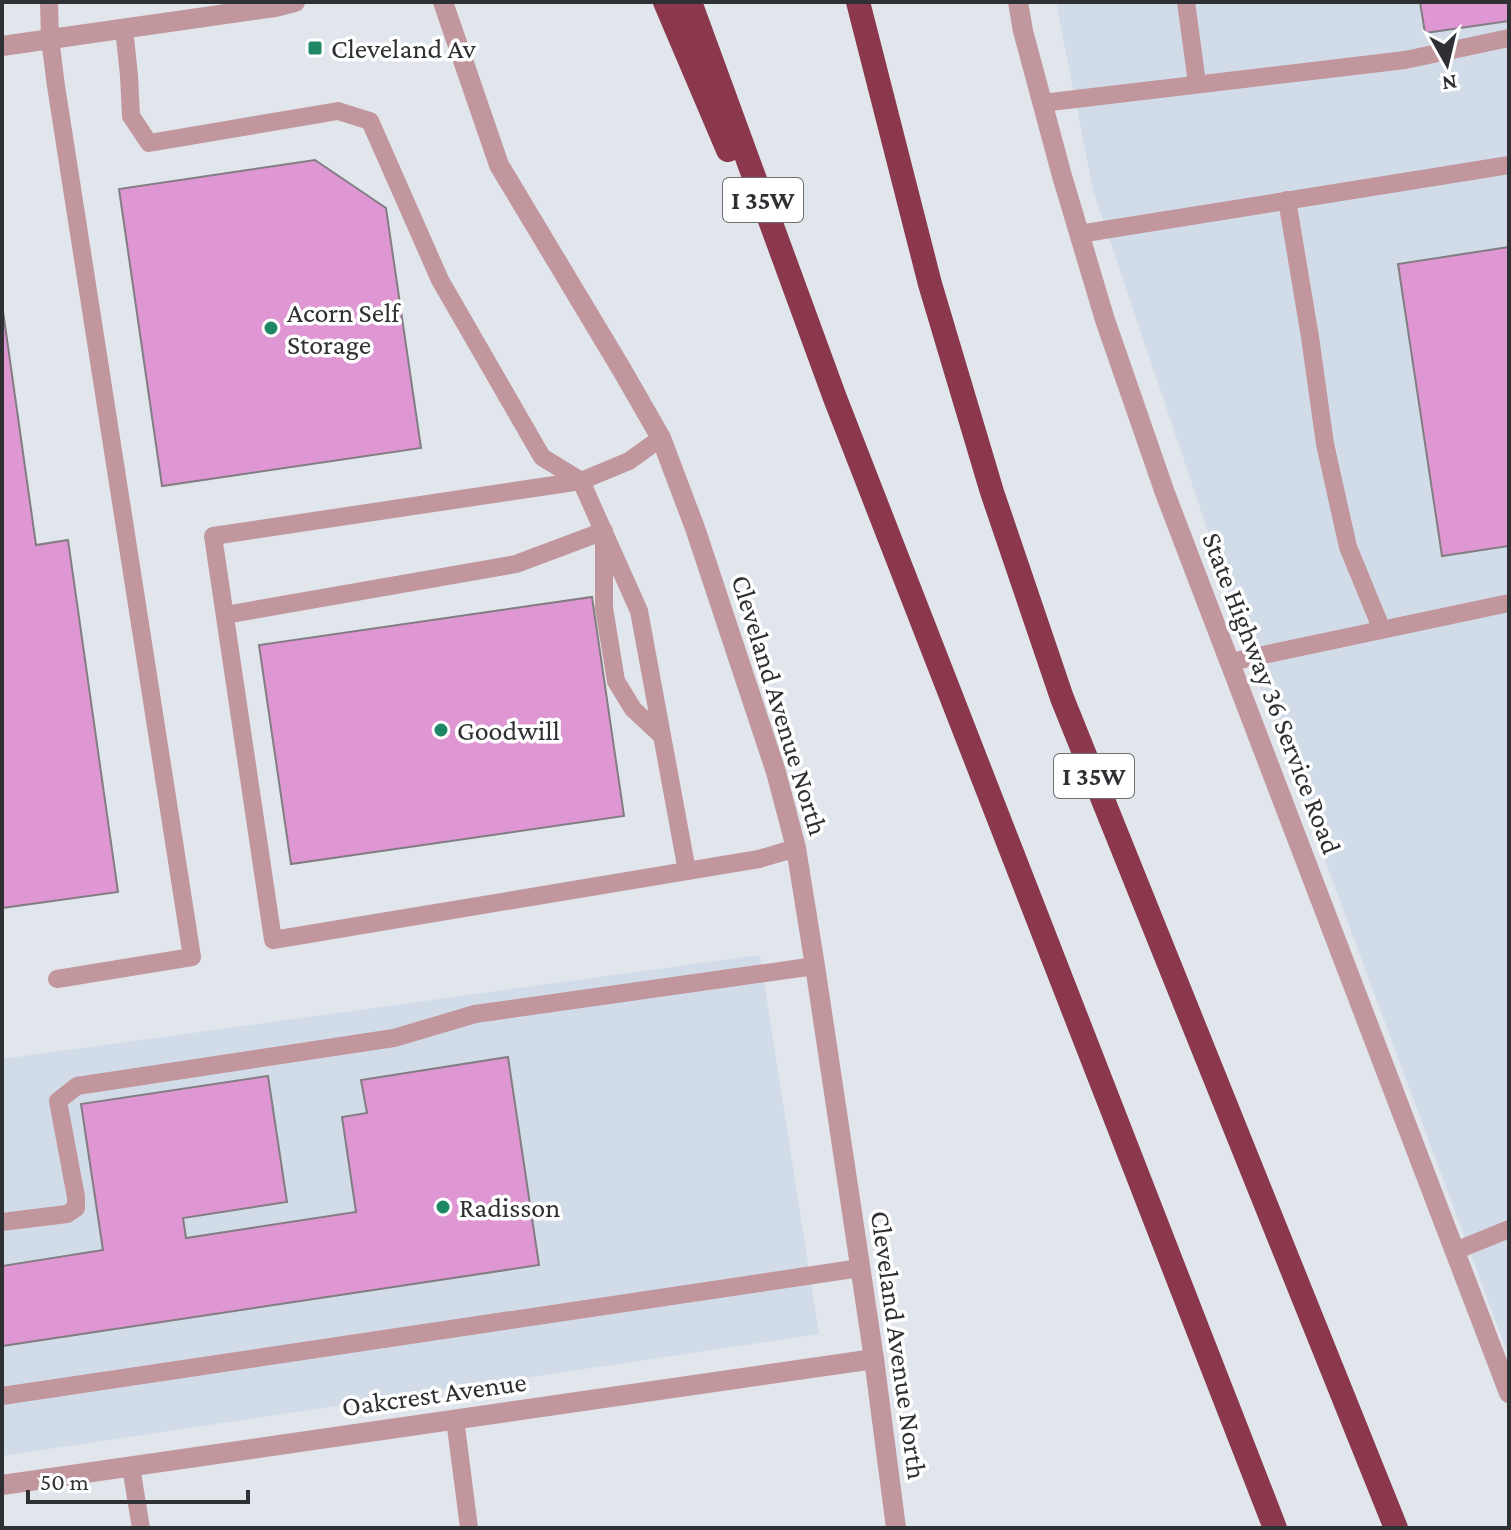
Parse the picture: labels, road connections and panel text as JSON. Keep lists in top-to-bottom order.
{
  "streets": {
    "highway": ["I 35W"],
    "street": ["State Highway 36 Service Road", "Cleveland Avenue North", "Oakcrest Avenue"]
  },
  "crossings": [
    ["Cleveland Avenue North", "Oakcrest Avenue"]
  ],
  "places": {
    "transit": ["Cleveland Av"],
    "other": ["Acorn Self Storage", "Goodwill", "Radisson"]
  },
  "scale_bar": "50 m",
  "north": "bottom"
}
